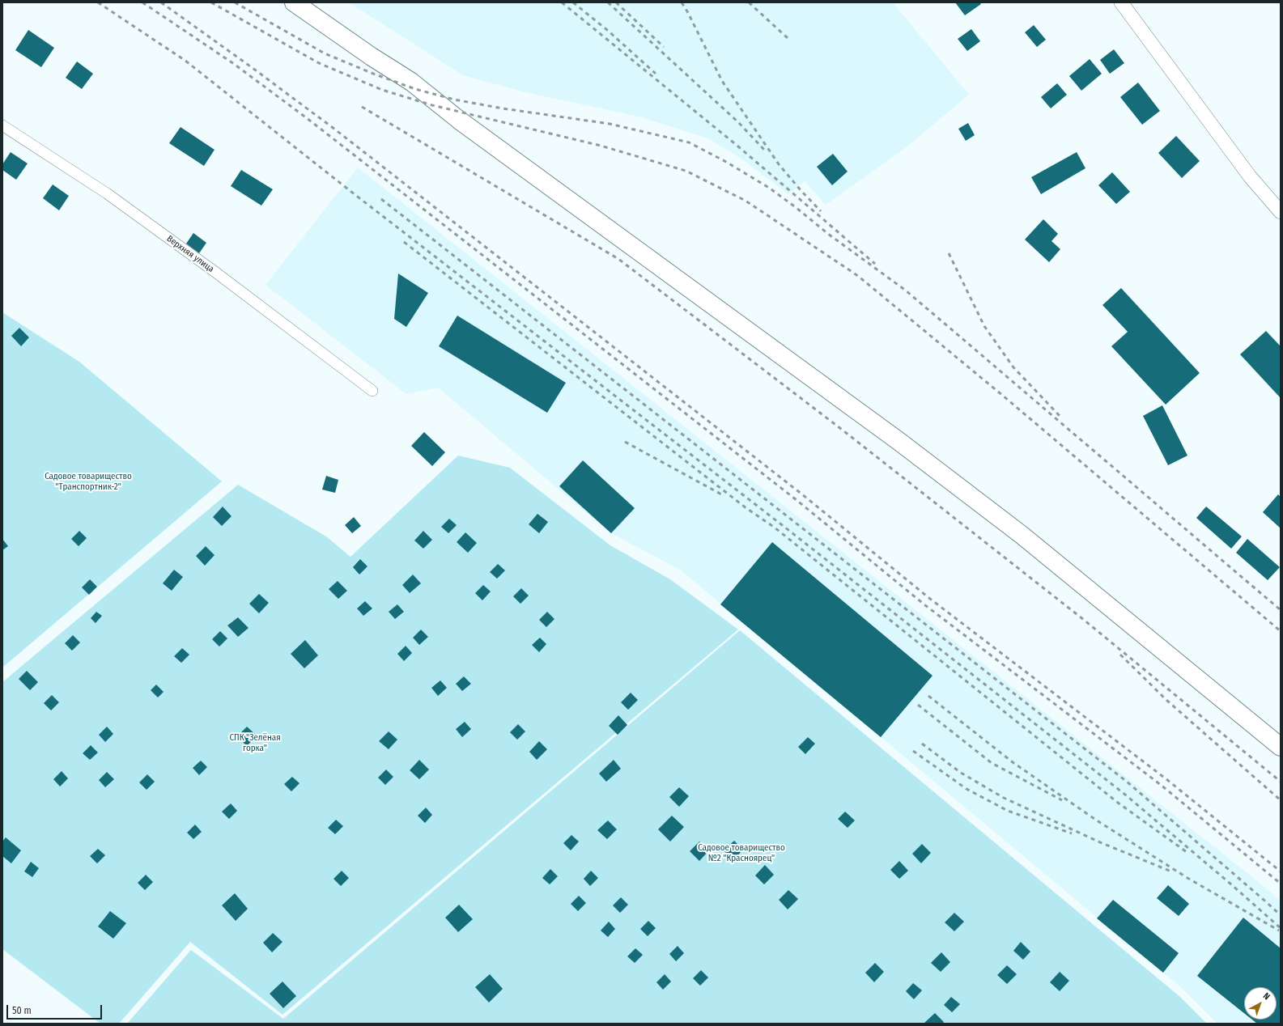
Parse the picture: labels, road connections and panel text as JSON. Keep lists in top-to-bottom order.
{
  "streets": {
    "street": ["Верхняя улица"]
  },
  "parks": ["Садовое товарищество \"Транспортник-2\"", "СПК \"Зелёная горка\"", "Садовое товарищество №2 \"Красноярец\""],
  "scale_bar": "50 m",
  "north": "top right"
}
